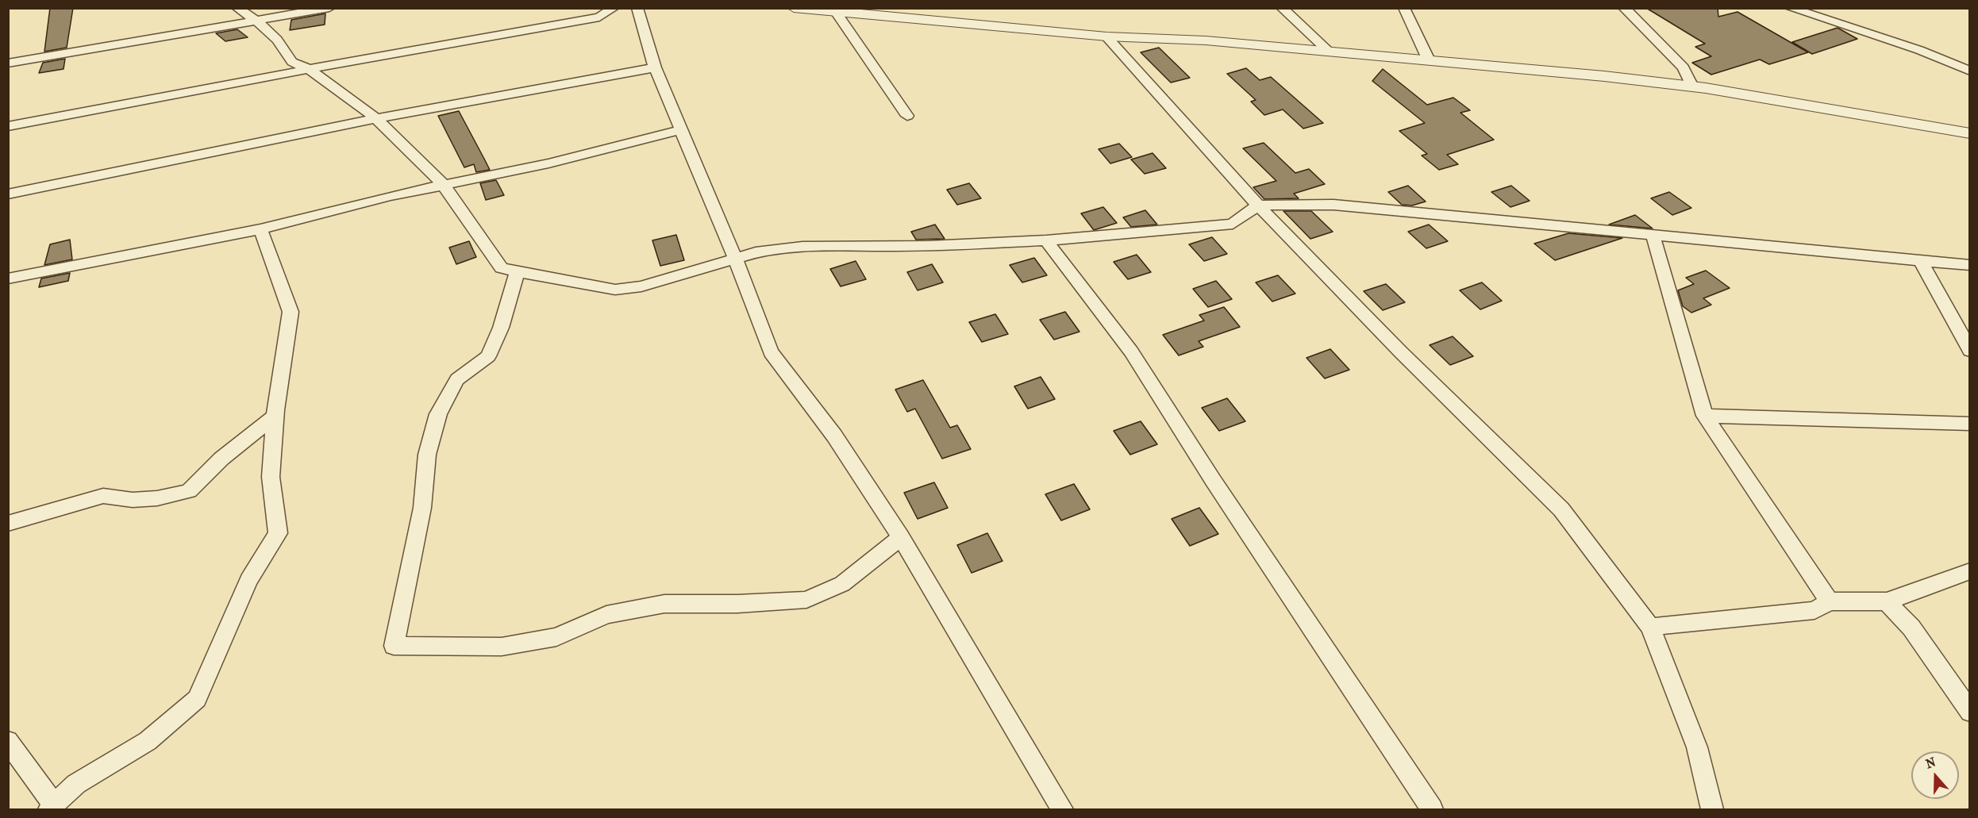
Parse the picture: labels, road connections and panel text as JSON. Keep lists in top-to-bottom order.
{
  "north": "top"
}
